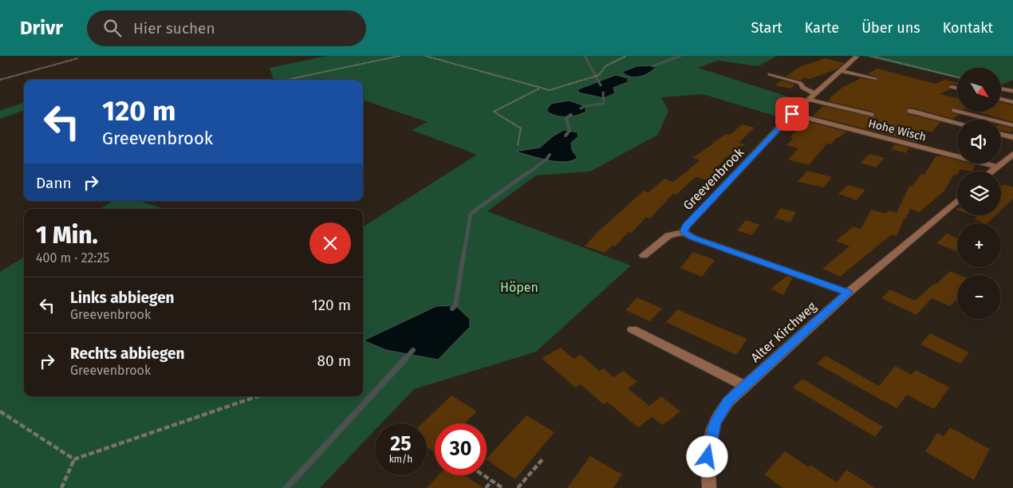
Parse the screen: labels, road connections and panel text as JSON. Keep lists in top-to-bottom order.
{
  "streets": {
    "street": ["Hohe Wisch", "Greevenbrook", "Alter Kirchweg"]
  },
  "crossings": [
    ["Hohe Wisch", "Greevenbrook"]
  ],
  "parks": ["Höpen"],
  "north": "bottom right",
  "page": {
    "header": "Drivr",
    "search": "Hier suchen",
    "nav": [
      "Start",
      "Karte",
      "Über uns",
      "Kontakt"
    ],
    "map_buttons": ["+", "−"],
    "turn": ["120 m", "Greevenbrook"],
    "then": "Dann",
    "heading": ["1 Min.", "400 m · 22:25"],
    "list": [
      {
        "name": "Links abbiegen",
        "note": "Greevenbrook",
        "value": "120 m"
      },
      {
        "name": "Rechts abbiegen",
        "note": "Greevenbrook",
        "value": "80 m"
      }
    ],
    "speed": "25 km/h",
    "limit": "30"
  }
}
